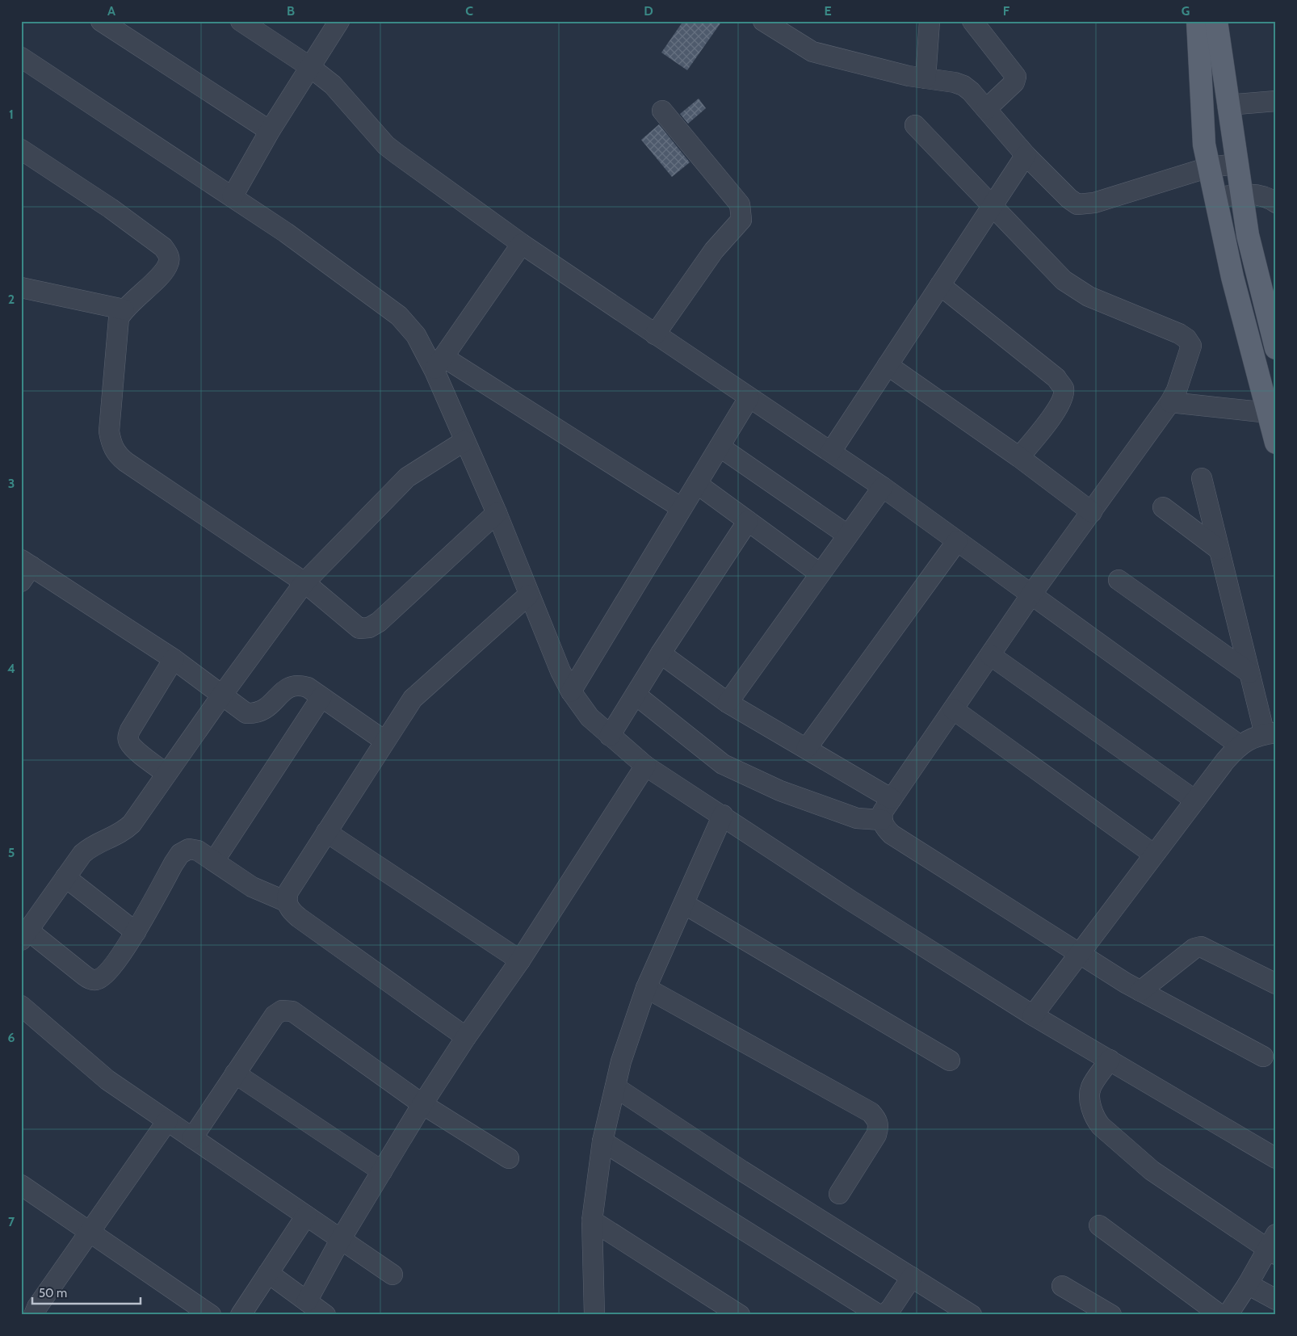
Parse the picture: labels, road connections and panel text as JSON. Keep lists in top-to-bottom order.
{
  "scale_bar": "50 m",
  "grid": {
    "columns": [
      "A",
      "B",
      "C",
      "D",
      "E",
      "F",
      "G"
    ],
    "rows": [
      "1",
      "2",
      "3",
      "4",
      "5",
      "6",
      "7"
    ]
  }
}
